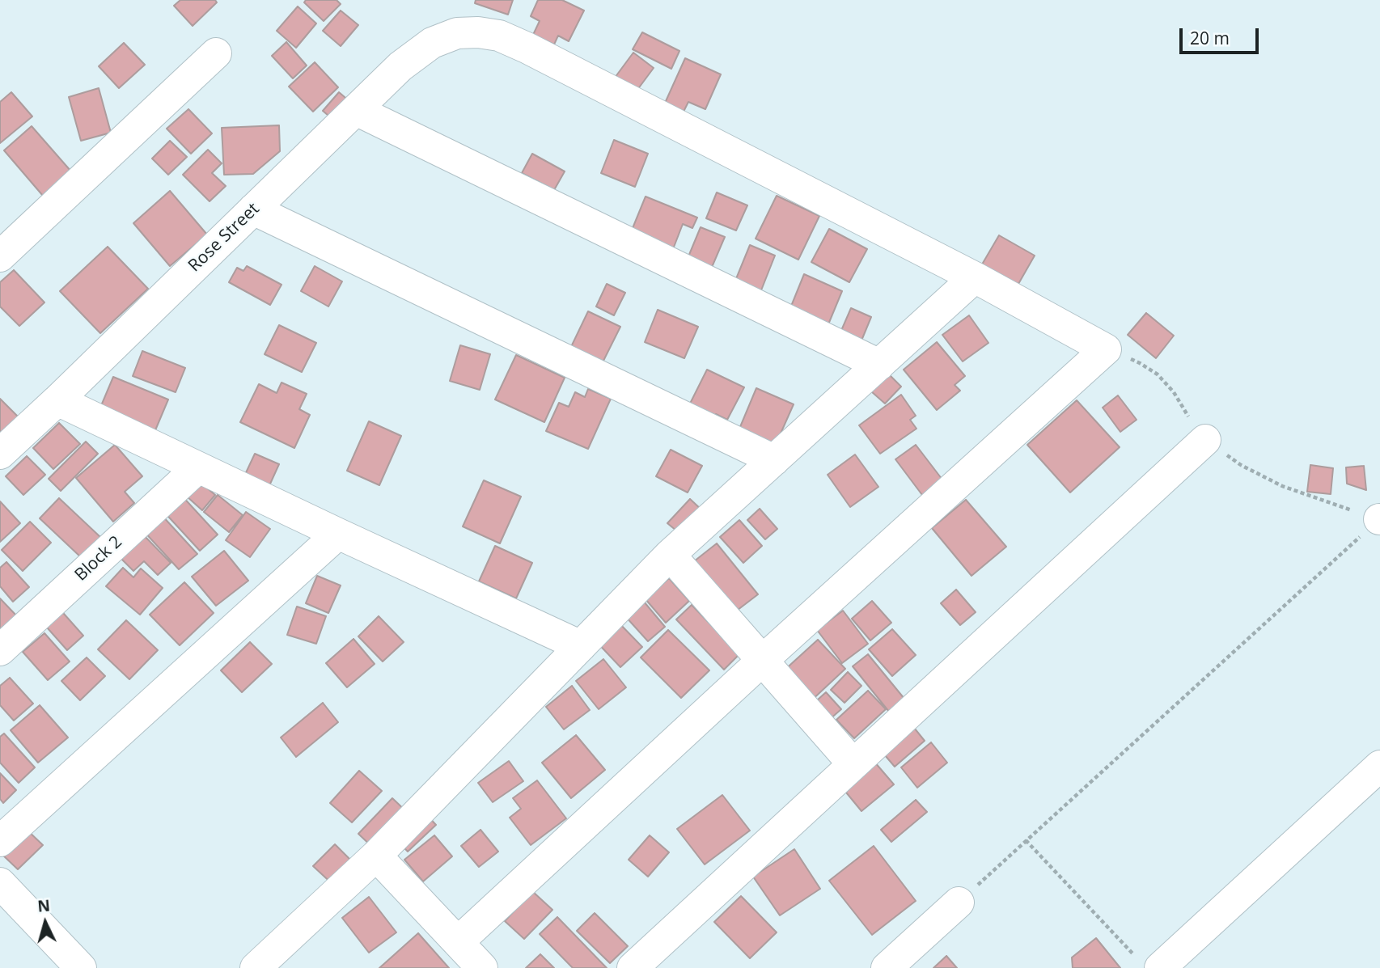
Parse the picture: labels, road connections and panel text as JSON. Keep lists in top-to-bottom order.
{
  "streets": {
    "street": ["Rose Street", "Block 2"]
  },
  "scale_bar": "20 m",
  "north": "top"
}
